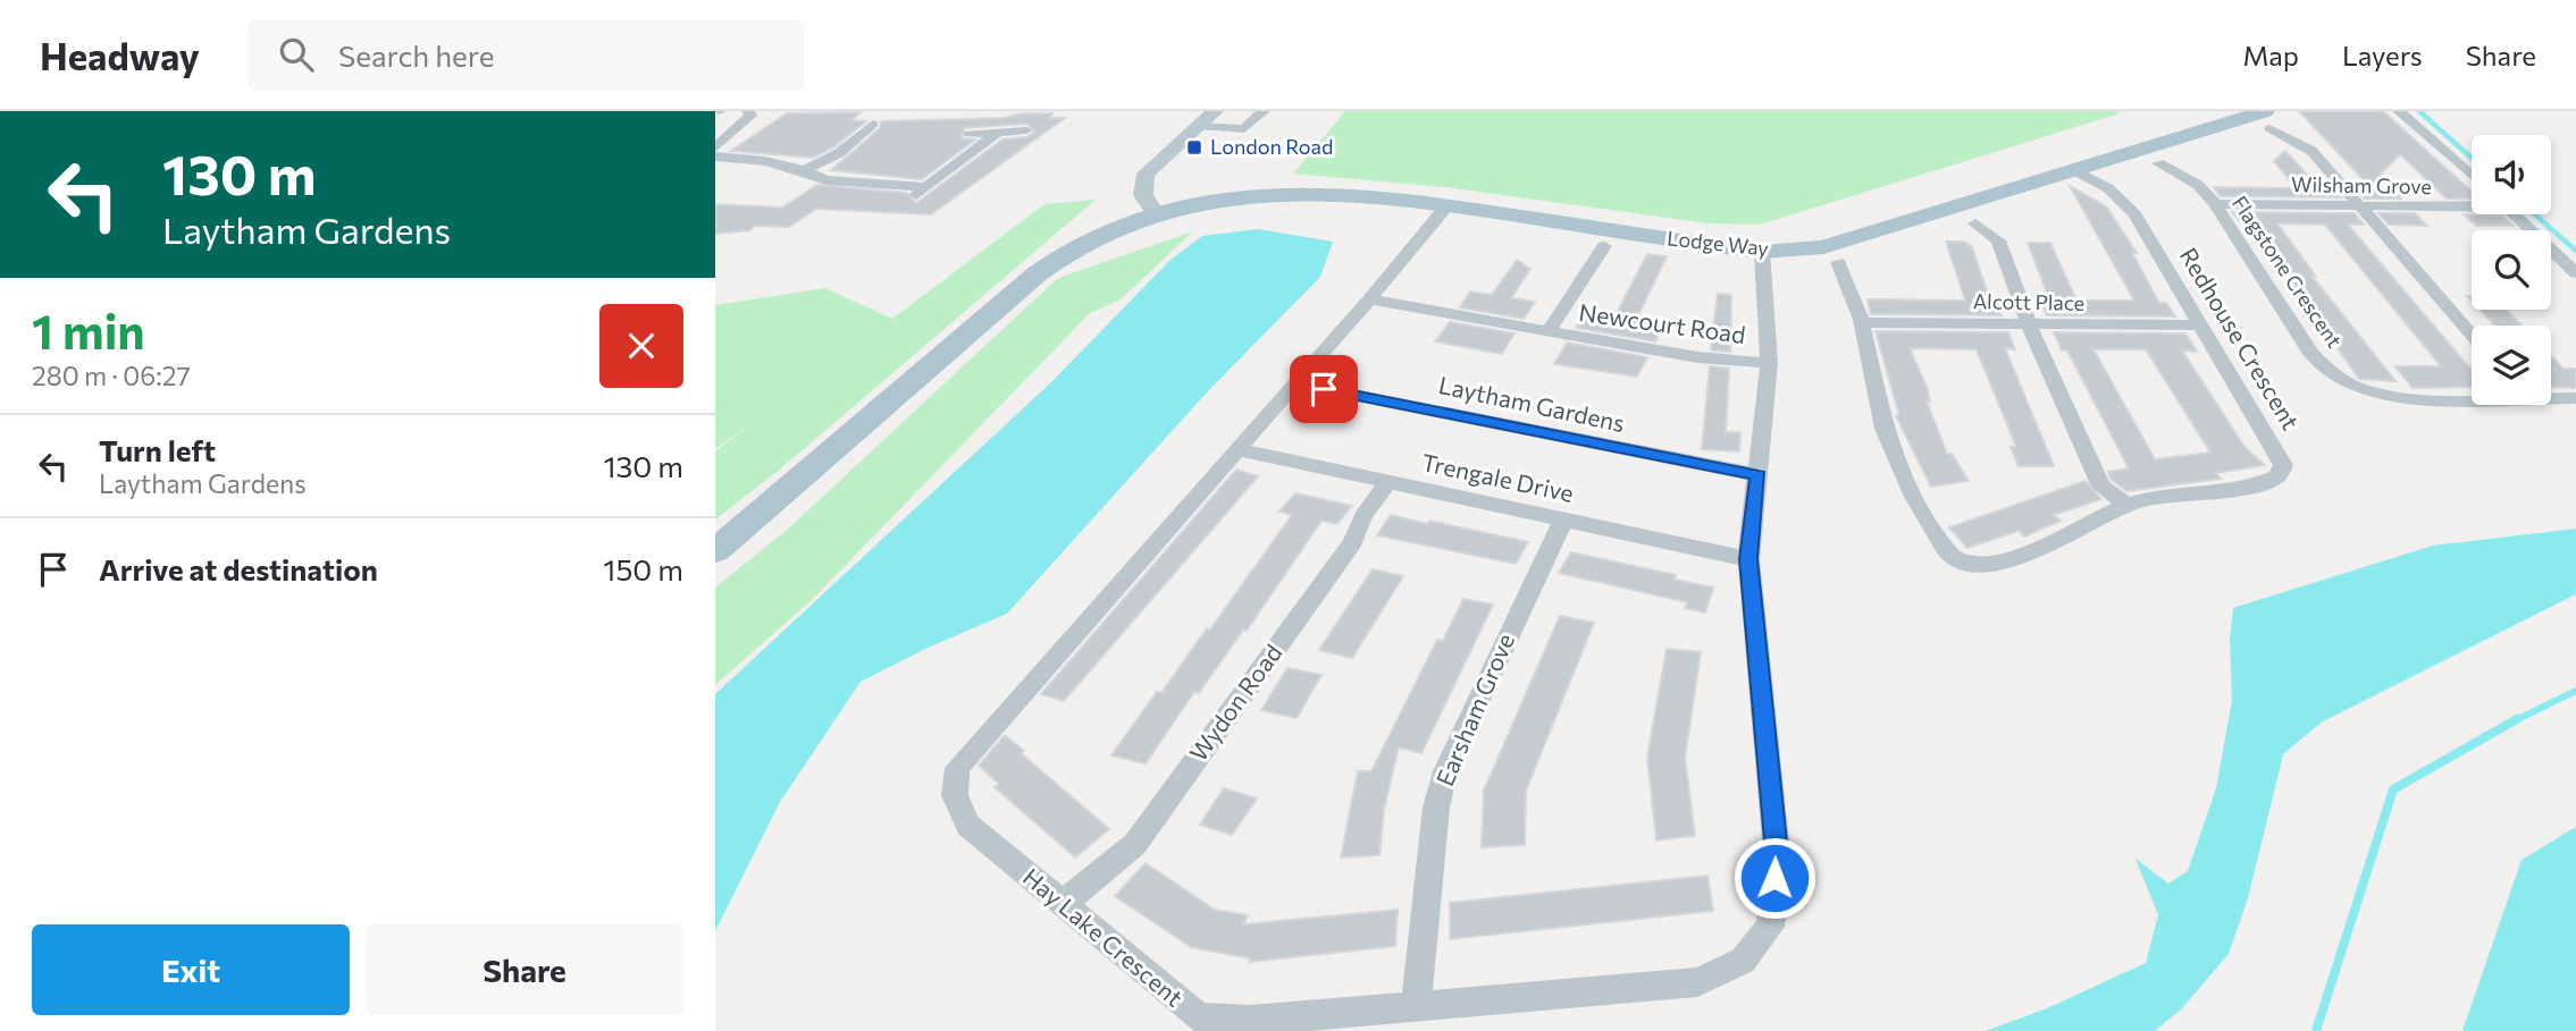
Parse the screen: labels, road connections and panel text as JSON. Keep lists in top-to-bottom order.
{
  "streets": {
    "main road": ["Lodge Way"],
    "street": [
      "Wilsham Grove",
      "Flagstone Crescent",
      "Alcott Place",
      "Newcourt Road",
      "Redhouse Crescent",
      "Laytham Gardens",
      "Trengale Drive",
      "Wydon Road",
      "Earsham Grove",
      "Hay Lake Crescent"
    ]
  },
  "crossings": [
    ["Wilsham Grove", "Flagstone Crescent"],
    ["Lodge Way", "Redhouse Crescent"],
    ["Lodge Way", "Hay Lake Crescent"],
    ["Alcott Place", "Redhouse Crescent"],
    ["Newcourt Road", "Hay Lake Crescent"],
    ["Laytham Gardens", "Hay Lake Crescent"],
    ["Trengale Drive", "Wydon Road"],
    ["Trengale Drive", "Earsham Grove"],
    ["Trengale Drive", "Hay Lake Crescent"],
    ["Wydon Road", "Hay Lake Crescent"],
    ["Earsham Grove", "Hay Lake Crescent"]
  ],
  "places": {
    "transit": ["London Road"]
  },
  "page": {
    "header": "Headway",
    "search": "Search here",
    "nav": ["Map", "Layers", "Share"],
    "turn": ["130 m", "Laytham Gardens"],
    "heading": ["1 min", "280 m · 06:27"],
    "list": [
      {
        "name": "Turn left",
        "note": "Laytham Gardens",
        "value": "130 m"
      },
      {
        "name": "Arrive at destination",
        "value": "150 m"
      }
    ],
    "buttons": ["Exit", "Share"]
  }
}
